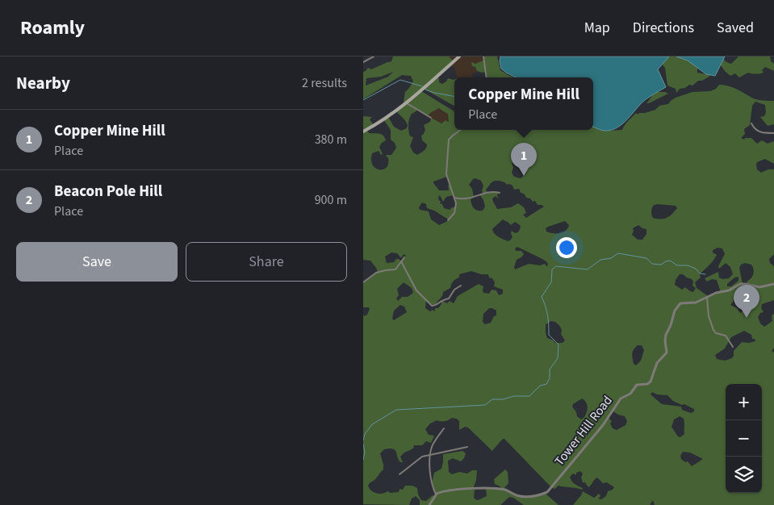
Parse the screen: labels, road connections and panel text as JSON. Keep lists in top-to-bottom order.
{
  "streets": {
    "street": ["Tower Hill Road"]
  },
  "page": {
    "header": "Roamly",
    "nav": ["Map", "Directions", "Saved"],
    "heading": ["Nearby", "2 results"],
    "popup": ["Copper Mine Hill", "Place"],
    "list": [
      {
        "mark": "1",
        "name": "Copper Mine Hill",
        "note": "Place",
        "value": "380 m"
      },
      {
        "mark": "2",
        "name": "Beacon Pole Hill",
        "note": "Place",
        "value": "900 m"
      }
    ],
    "pins": ["1", "2"],
    "buttons": ["Save", "Share"],
    "map_buttons": ["+", "−"]
  }
}
